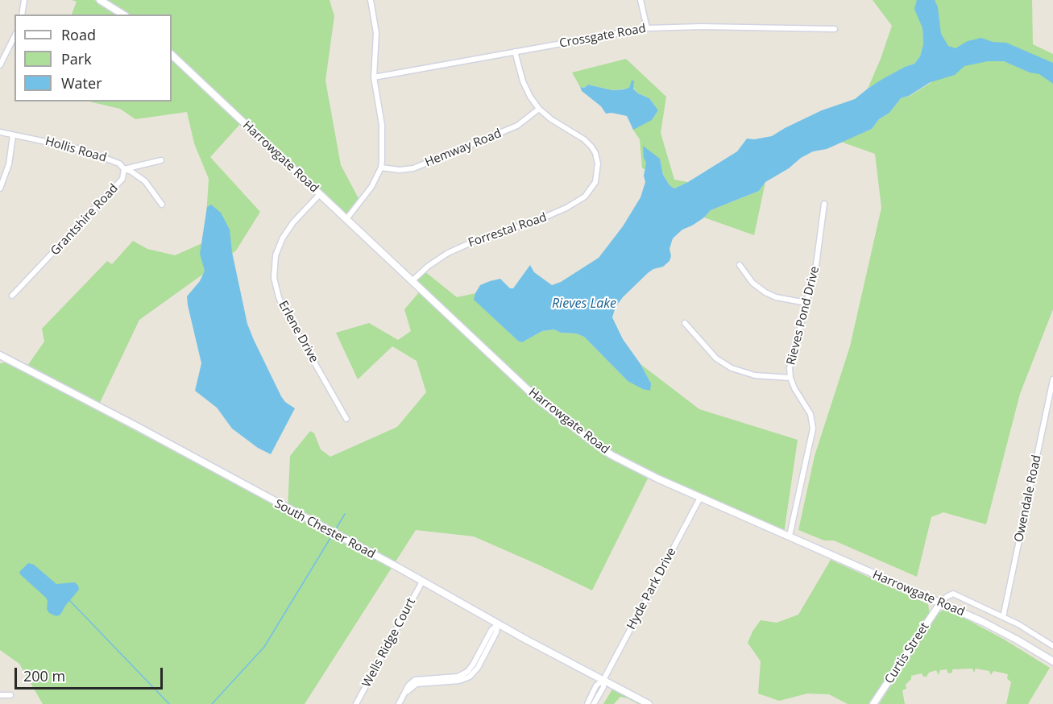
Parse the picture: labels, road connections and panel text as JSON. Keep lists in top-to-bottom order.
{
  "streets": {
    "main road": ["Harrowgate Road", "South Chester Road", "Curtis Street"],
    "street": [
      "Crossgate Road",
      "Hemway Road",
      "Hollis Road",
      "Grantshire Road",
      "Forrestal Road",
      "Rieves Pond Drive",
      "Erlene Drive",
      "Owendale Road",
      "Hyde Park Drive",
      "Wells Ridge Court"
    ]
  },
  "crossings": [
    ["Hemway Road", "Forrestal Road"],
    ["Hollis Road", "Grantshire Road"],
    ["Harrowgate Road", "Forrestal Road"],
    ["Harrowgate Road", "Rieves Pond Drive"],
    ["Harrowgate Road", "Erlene Drive"],
    ["Harrowgate Road", "Hyde Park Drive"],
    ["Harrowgate Road", "Curtis Street"],
    ["South Chester Road", "Hyde Park Drive"],
    ["South Chester Road", "Wells Ridge Court"]
  ],
  "water": ["Rieves Lake"],
  "legend": ["Road", "Park", "Water"],
  "scale_bar": "200 m"
}
